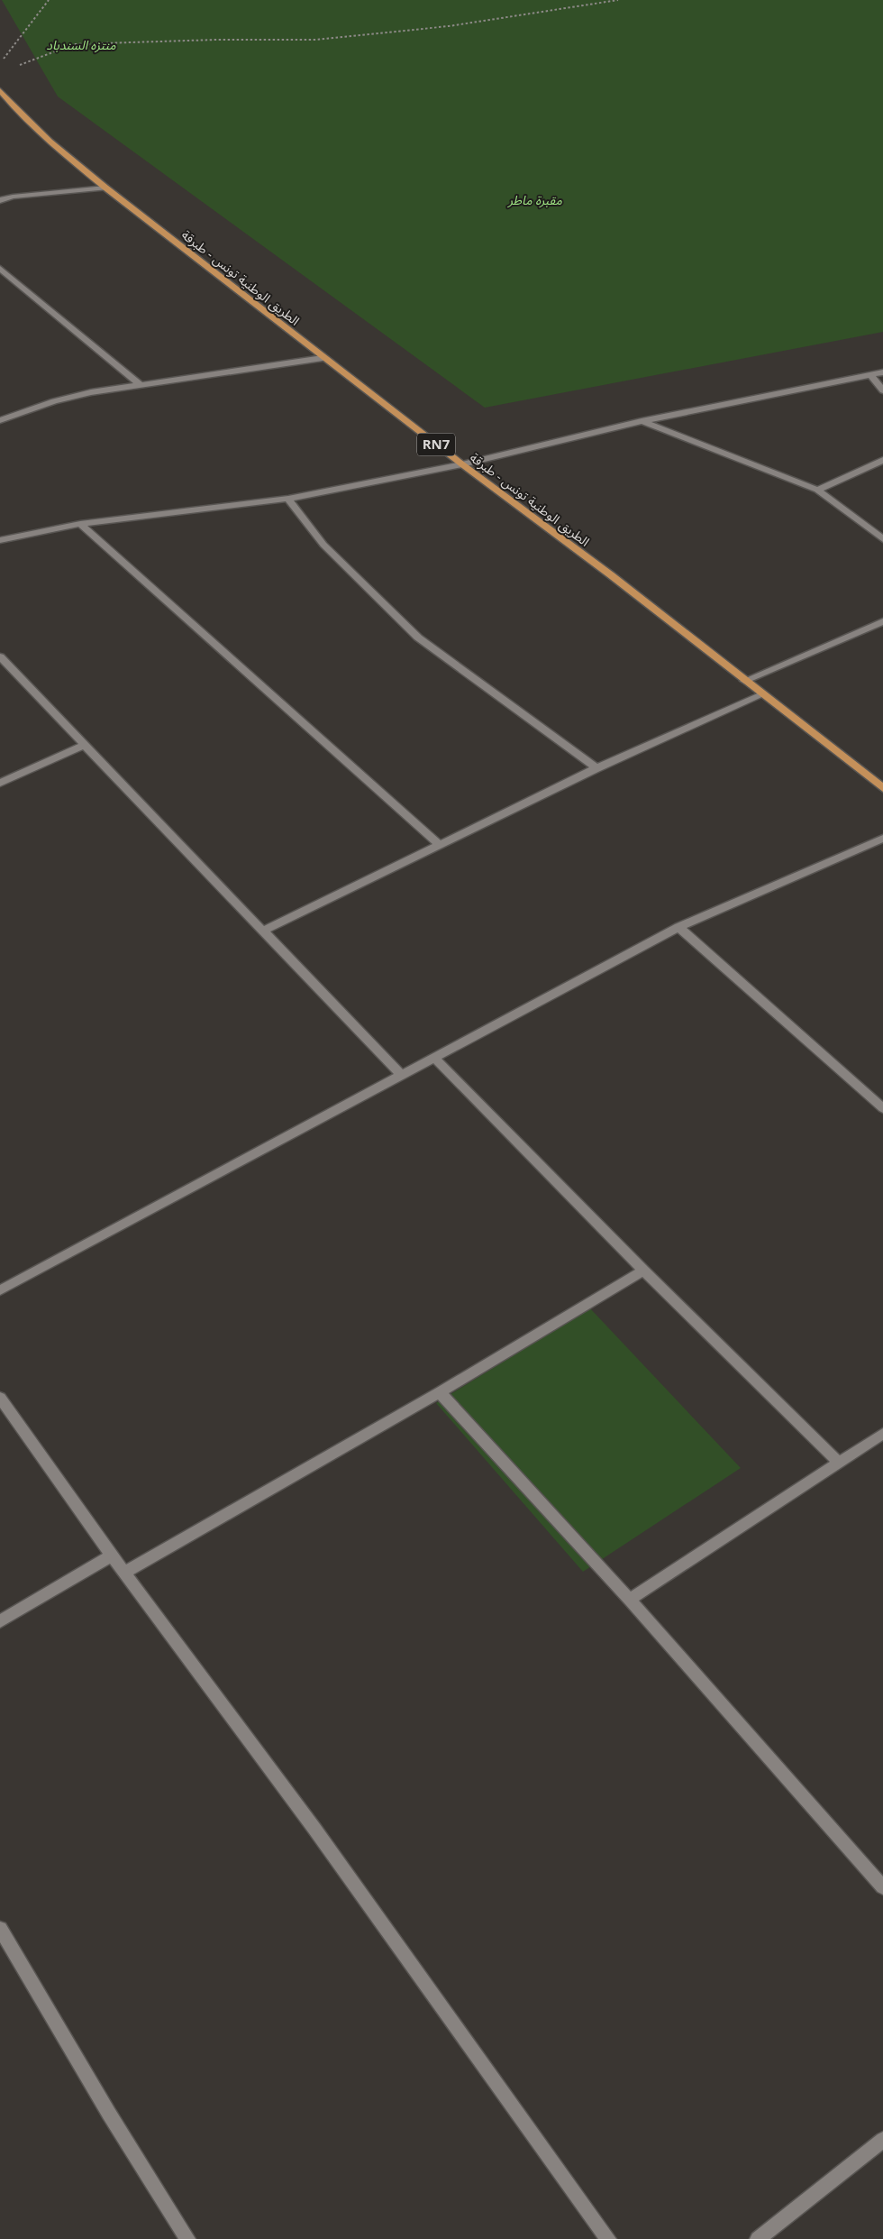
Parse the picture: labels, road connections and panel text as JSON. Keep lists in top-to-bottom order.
{
  "streets": {
    "main road": ["الطريق الوطنية تونس - طبرقة", "RN7"]
  },
  "parks": ["منتزه السندباد", "مقبرة ماطر"]
}
